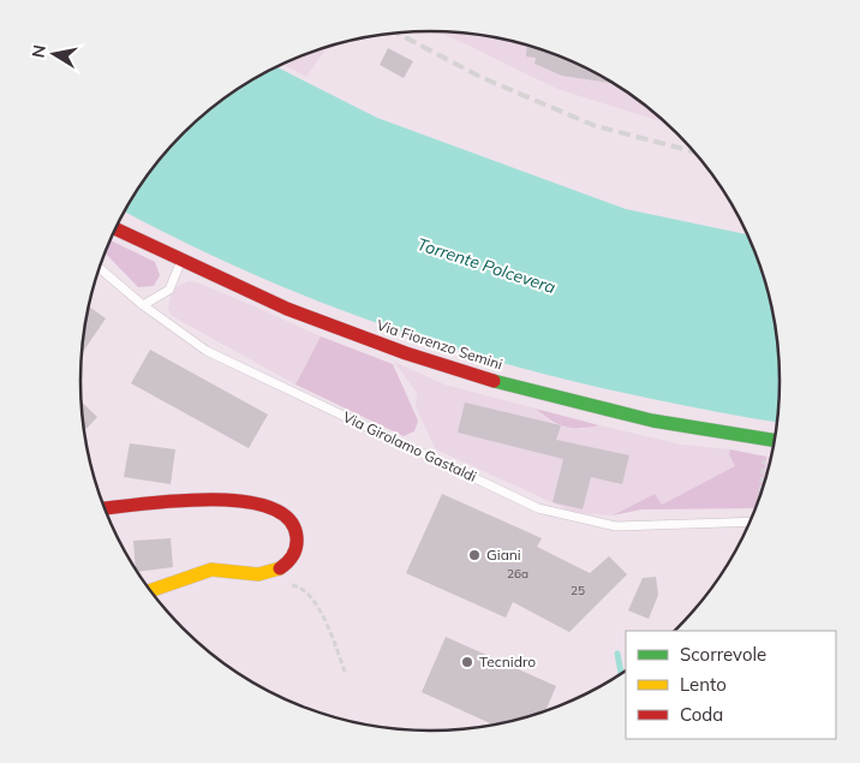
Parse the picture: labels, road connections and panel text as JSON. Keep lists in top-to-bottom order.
{
  "streets": {
    "main road": ["Via Fiorenzo Semini"],
    "lane": ["Via Girolamo Gastaldi"]
  },
  "water": ["Torrente Polcevera"],
  "places": ["Giani", "Tecnidro"],
  "house_numbers": ["26a", "25"],
  "legend": ["Scorrevole", "Lento", "Coda"],
  "north": "left"
}
